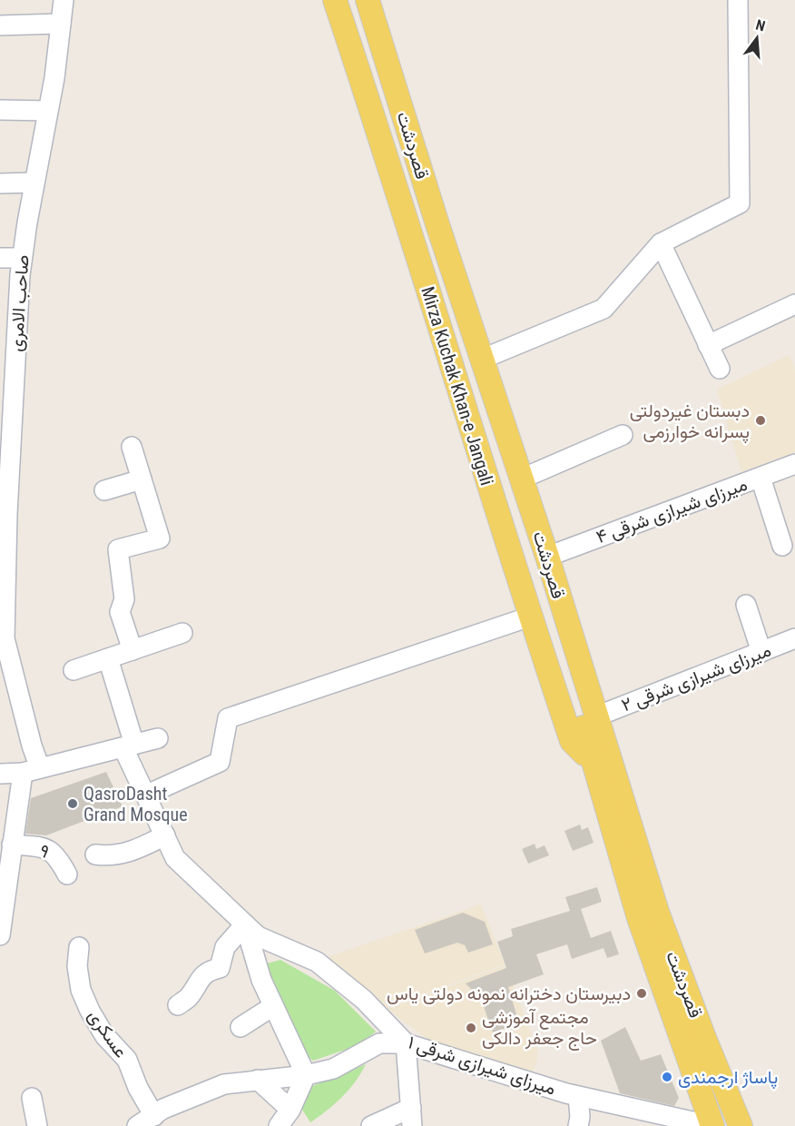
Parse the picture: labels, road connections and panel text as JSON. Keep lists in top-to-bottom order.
{
  "streets": {
    "main road": ["قصردشت", "Mirza Kuchak Khan-e Jangali"],
    "street": [
      "صاحب الامری",
      "۴ میرزای شیرازی شرقی",
      "۲ میرزای شیرازی شرقی",
      "۹",
      "عسکری",
      "۱ میرزای شیرازی شرقی"
    ]
  },
  "crossings": [
    ["قصردشت", "Mirza Kuchak Khan-e Jangali"],
    ["قصردشت", "۴ میرزای شیرازی شرقی"],
    ["قصردشت", "۲ میرزای شیرازی شرقی"],
    ["قصردشت", "۱ میرزای شیرازی شرقی"],
    ["صاحب الامری", "۹"]
  ],
  "places": [
    "دبستان غیردولتی پسرانه خوارزمی",
    "QasroDasht Grand Mosque",
    "دبیرستان دخترانه نمونه دولتی یاس",
    "مجتمع آموزشی حاج جعفر دالکی",
    "پاساژ ارجمندی"
  ],
  "north": "top"
}
